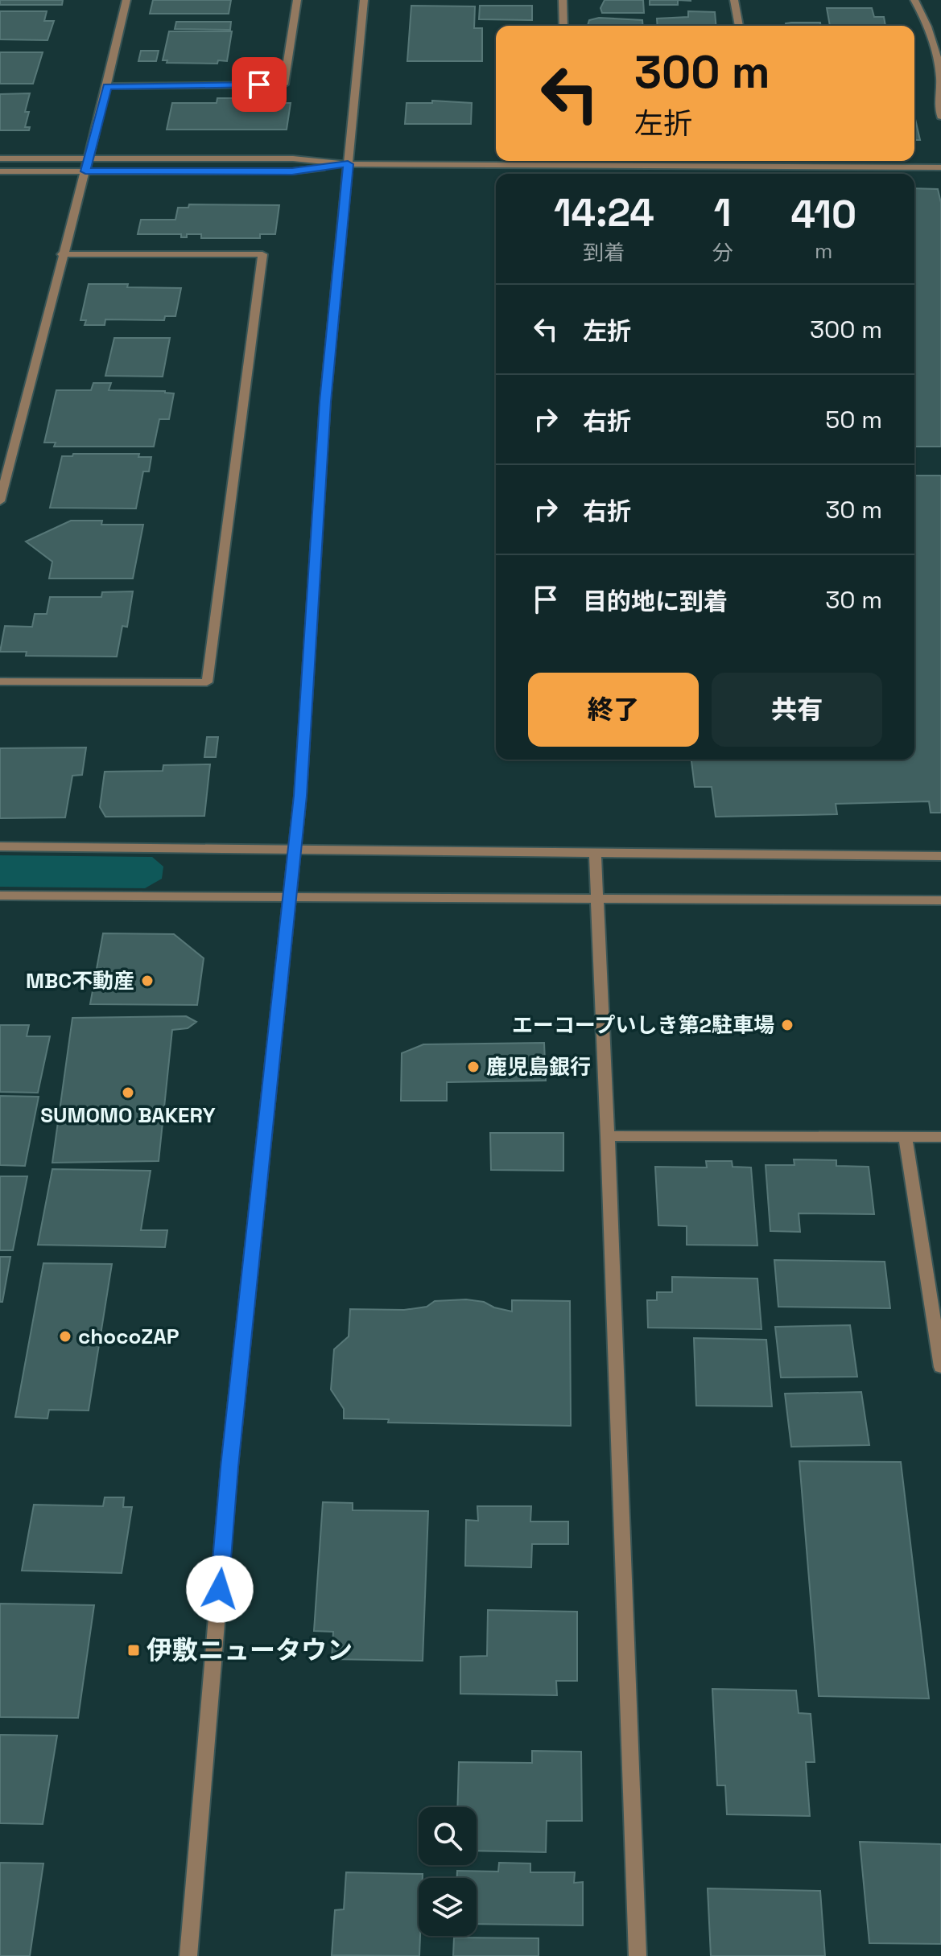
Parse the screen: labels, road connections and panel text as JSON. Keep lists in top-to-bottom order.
{
  "places": {
    "other": [
      "MBC不動産",
      "エーコープいしき第2駐車場",
      "鹿児島銀行",
      "SUMOMO BAKERY",
      "chocoZAP"
    ],
    "transit": ["伊敷ニュータウン"]
  },
  "page": {
    "turn": ["300 m", "左折"],
    "eta": [
      "14:24",
      "到着",
      "1",
      "分",
      "410",
      "m"
    ],
    "list": [
      {
        "name": "左折",
        "value": "300 m"
      },
      {
        "name": "右折",
        "value": "50 m"
      },
      {
        "name": "右折",
        "value": "30 m"
      },
      {
        "name": "目的地に到着",
        "value": "30 m"
      }
    ],
    "buttons": ["終了", "共有"]
  }
}
